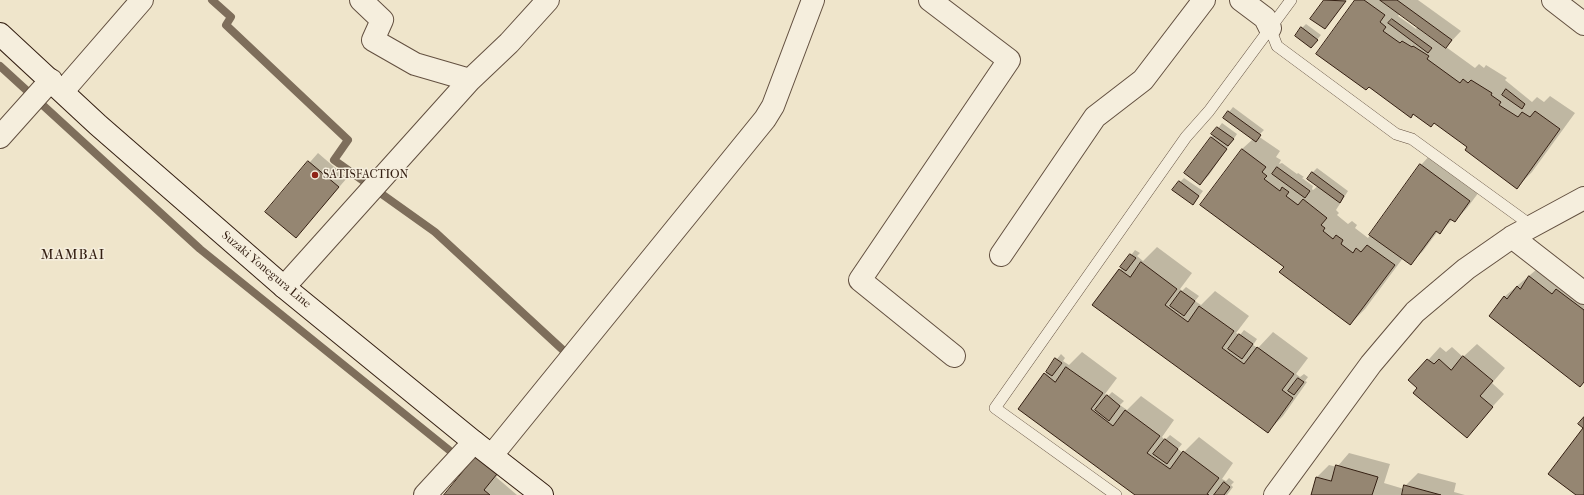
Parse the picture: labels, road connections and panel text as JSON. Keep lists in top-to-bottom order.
{
  "streets": {
    "street": ["Suzaki Yonegura Line"]
  },
  "districts": ["MAMBAI"],
  "places": ["SATISFACTION"]
}
